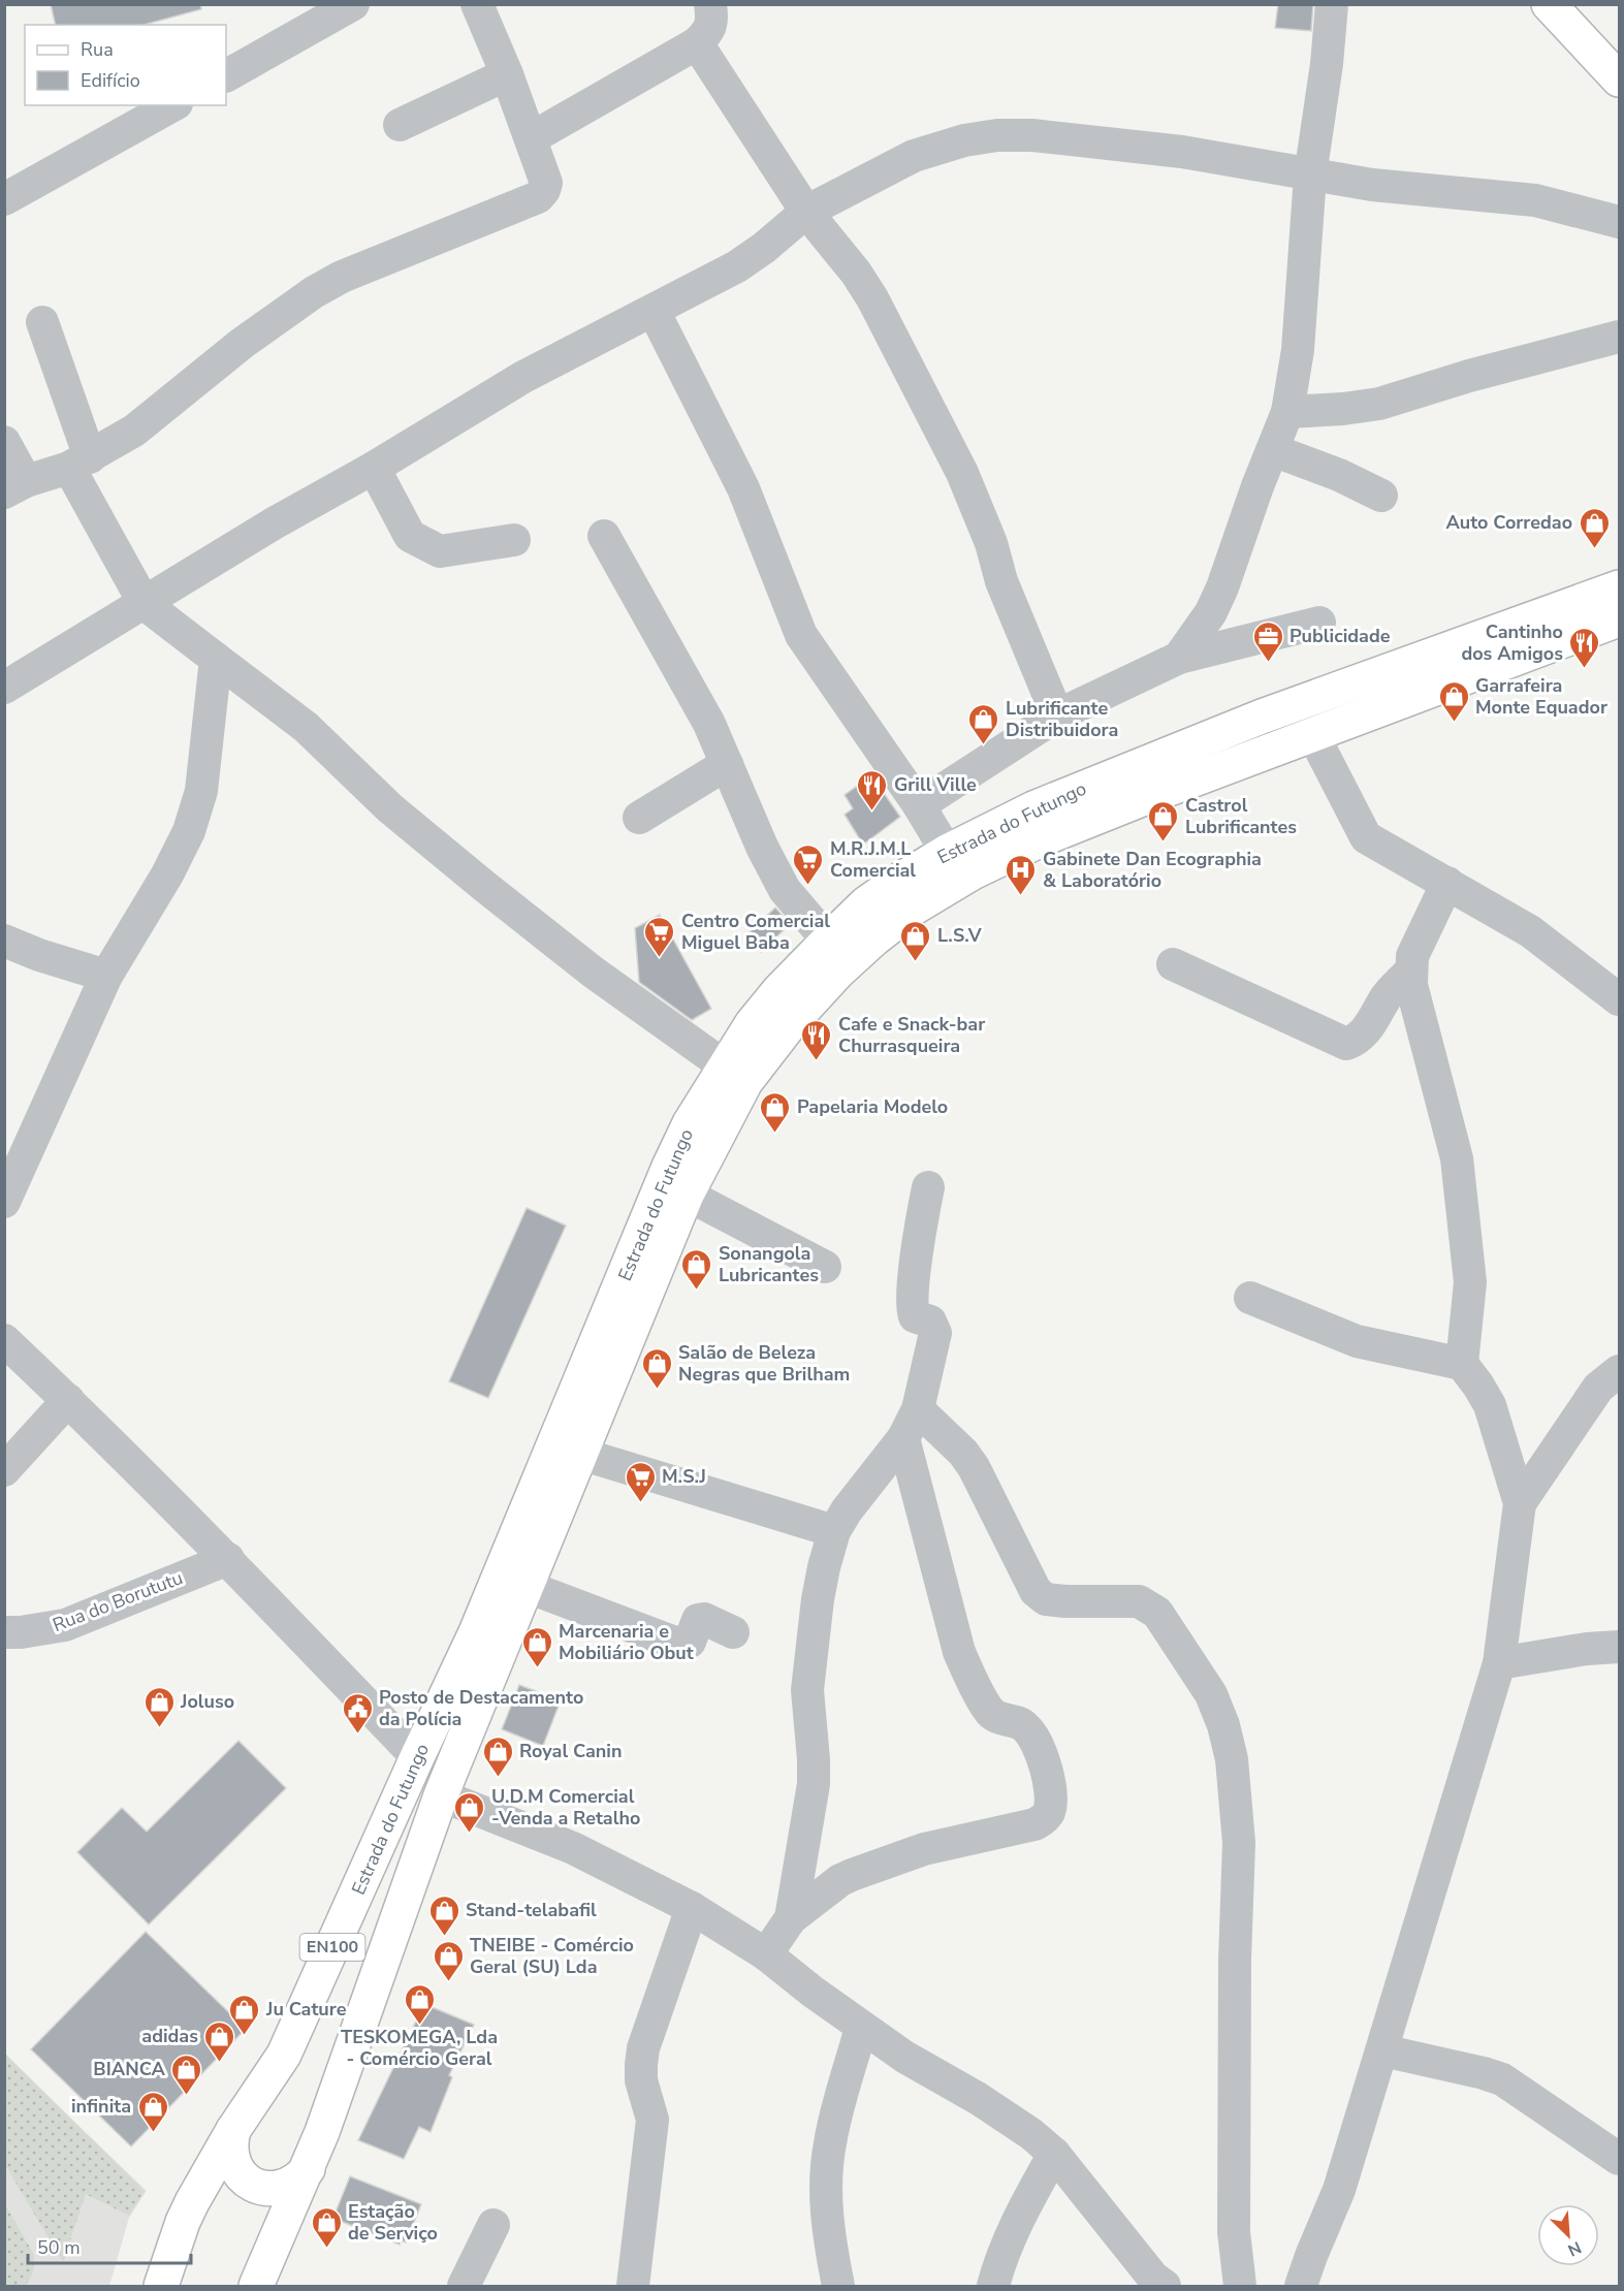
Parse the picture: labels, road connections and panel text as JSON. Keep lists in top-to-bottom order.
{
  "streets": {
    "main road": ["Estrada do Futungo", "EN100"],
    "street": ["Rua do Borututu"]
  },
  "crossings": [
    ["Estrada do Futungo", "EN100"]
  ],
  "places": {
    "shop": [
      "Auto Corredao",
      "Garrafeira Monte Equador",
      "Lubrificante Distribuidora",
      "Castrol Lubrificantes",
      "L.S.V",
      "Papelaria Modelo",
      "Sonangola Lubricantes",
      "Salão de Beleza Negras que Brilham",
      "Marcenaria e Mobiliário Obut",
      "Joluso",
      "Royal Canin",
      "U.D.M Comercial -Venda a Retalho",
      "Stand-telabafil",
      "TNEIBE - Comércio Geral (SU) Lda",
      "TESKOMEGA, Lda - Comércio Geral",
      "Ju Cature",
      "adidas",
      "BIANCA",
      "infinita",
      "Estação de Serviço"
    ],
    "office": ["Publicidade"],
    "restaurant": ["Cantinho dos Amigos", "Grill Ville", "Cafe e Snack-bar Churrasqueira"],
    "supermarket": ["M.R.J.M.L Comercial", "Centro Comercial Miguel Baba", "M.S.J"],
    "hospital": ["Gabinete Dan Ecographia & Laboratório"],
    "public building": ["Posto de Destacamento da Polícia"]
  },
  "legend": ["Rua", "Edifício"],
  "scale_bar": "50 m",
  "north": "bottom right"
}
